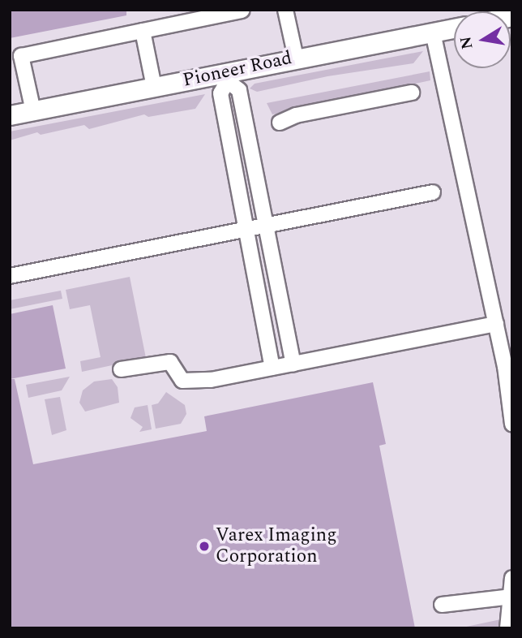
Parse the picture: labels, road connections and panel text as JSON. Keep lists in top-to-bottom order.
{
  "streets": {
    "main road": ["Pioneer Road"]
  },
  "places": ["Varex Imaging Corporation"],
  "north": "left"
}
